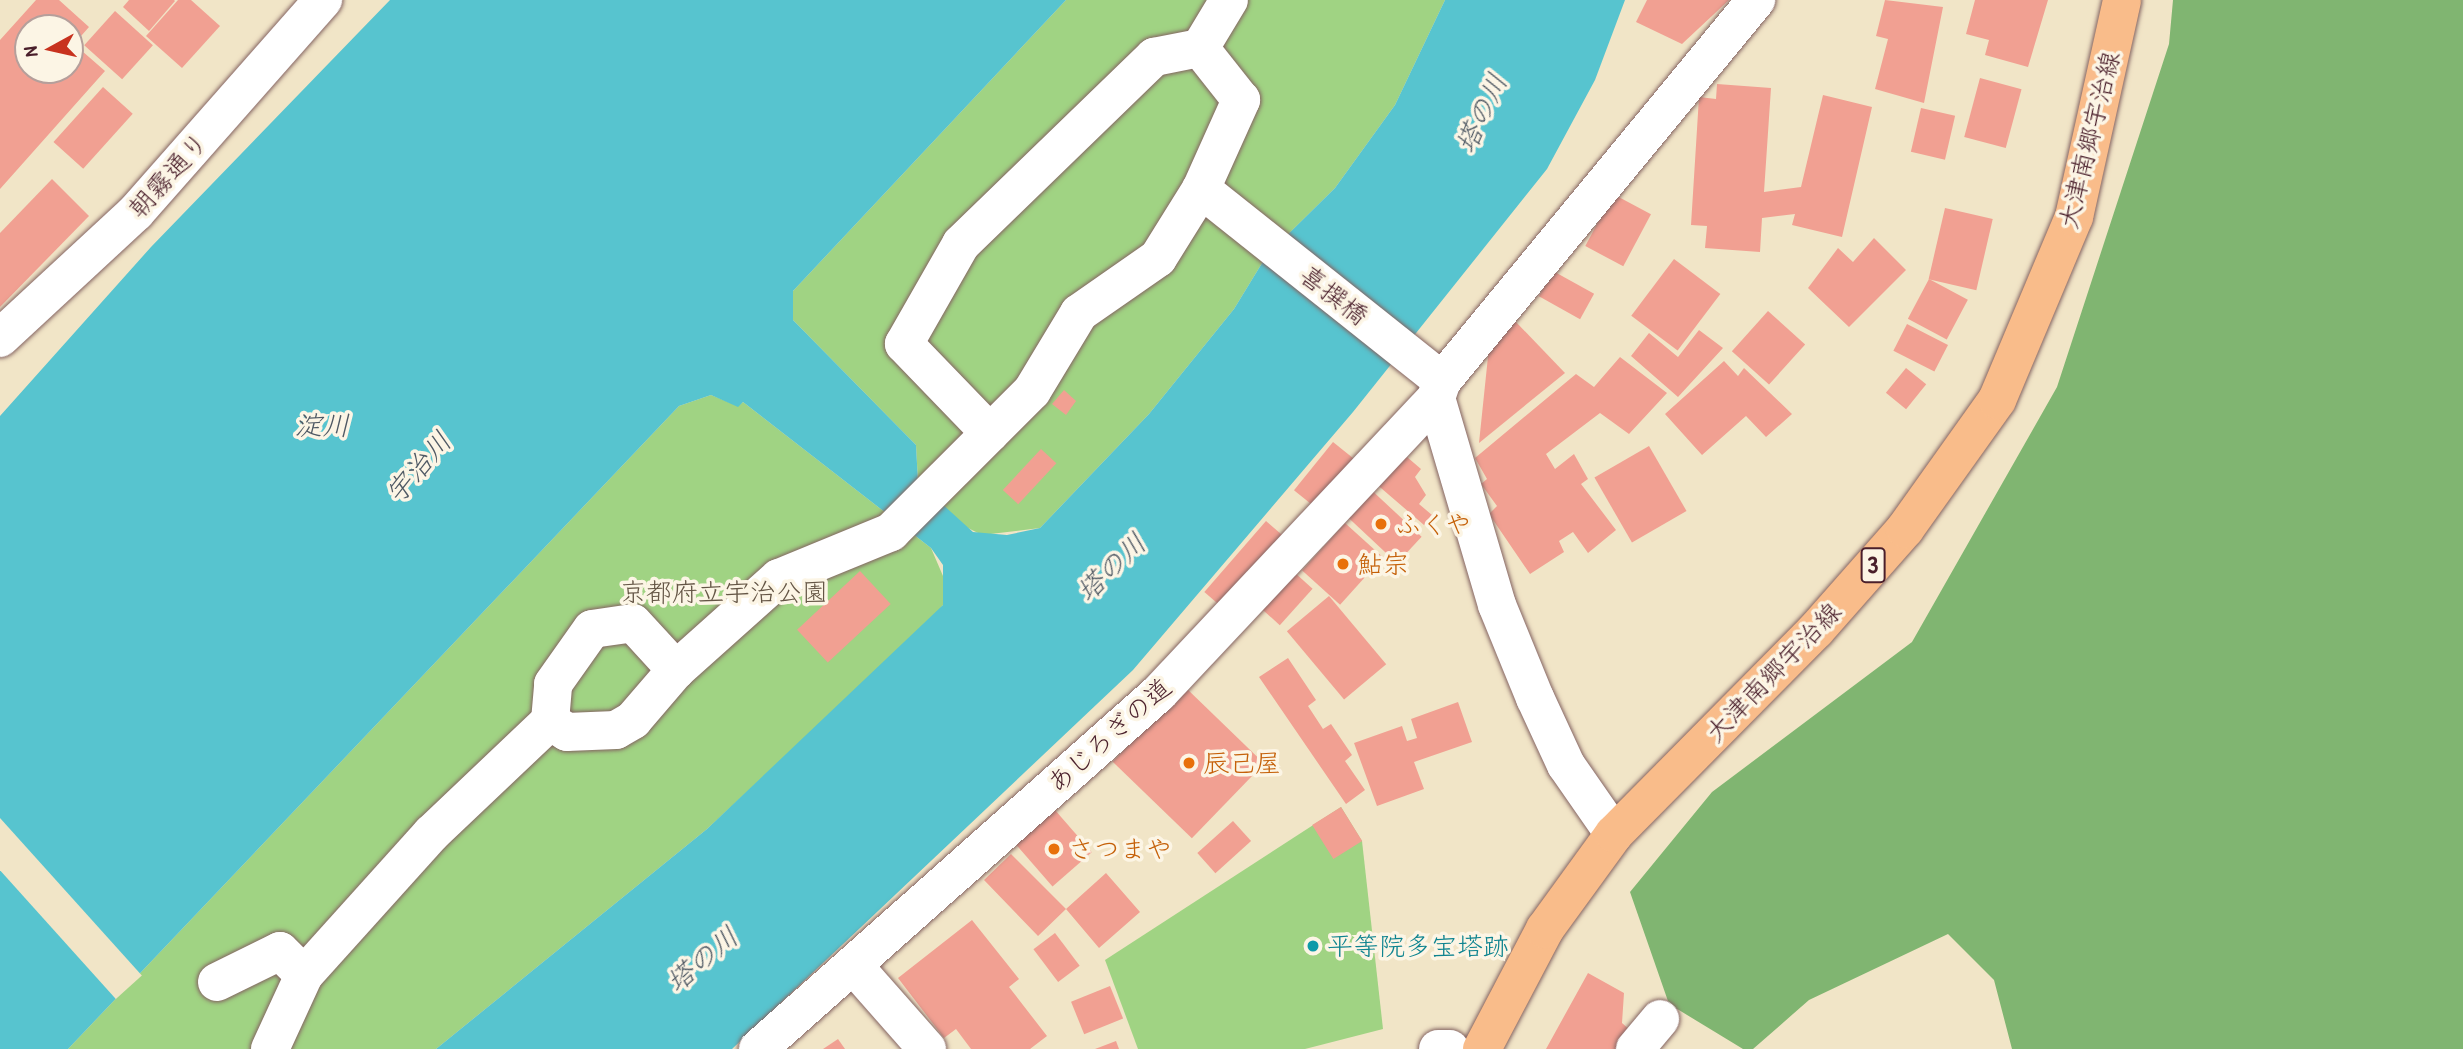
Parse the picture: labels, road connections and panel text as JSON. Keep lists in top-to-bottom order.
{
  "streets": {
    "main road": ["大津南郷宇治線", "3"],
    "street": ["朝霧通り", "喜撰橋", "あじろぎの道"]
  },
  "crossings": [
    ["喜撰橋", "あじろぎの道"]
  ],
  "water": ["塔の川", "淀川", "宇治川"],
  "parks": ["京都府立宇治公園"],
  "places": [
    "ふくや",
    "鮎宗",
    "辰己屋",
    "さつまや",
    "平等院多宝塔跡"
  ],
  "north": "left"
}
